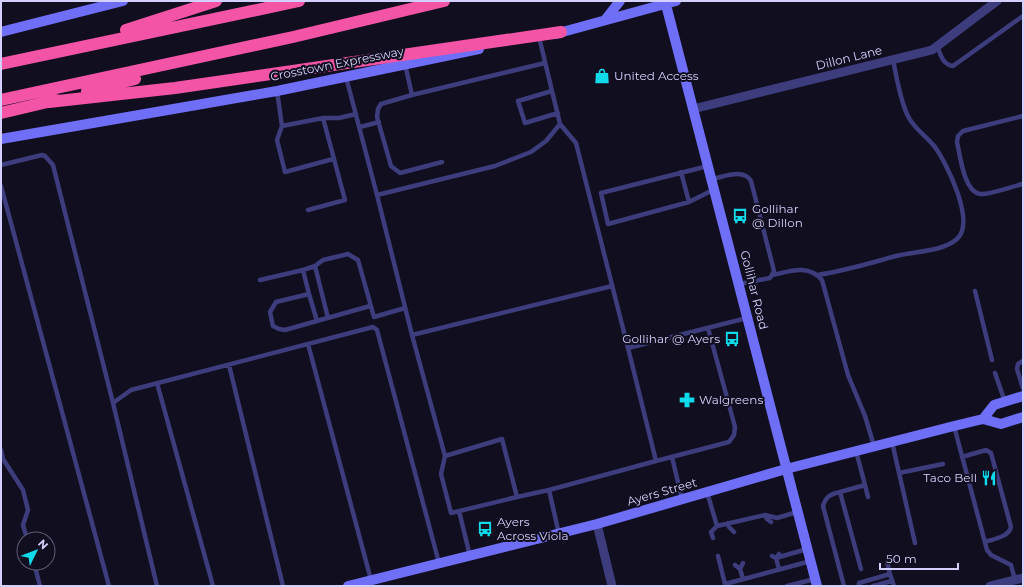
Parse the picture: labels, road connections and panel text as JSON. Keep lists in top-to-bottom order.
{
  "streets": {
    "main road": ["Crosstown Expressway", "Gollihar Road", "Ayers Street"],
    "street": ["Dillon Lane"]
  },
  "crossings": [
    ["Dillon Lane", "Gollihar Road"],
    ["Crosstown Expressway", "Gollihar Road"],
    ["Gollihar Road", "Ayers Street"]
  ],
  "places": {
    "shop": ["United Access"],
    "bus stop": ["Gollihar @ Dillon", "Gollihar @ Ayers", "Ayers Across Viola"],
    "pharmacy": ["Walgreens"],
    "restaurant": ["Taco Bell"]
  },
  "scale_bar": "50 m",
  "north": "top right"
}
